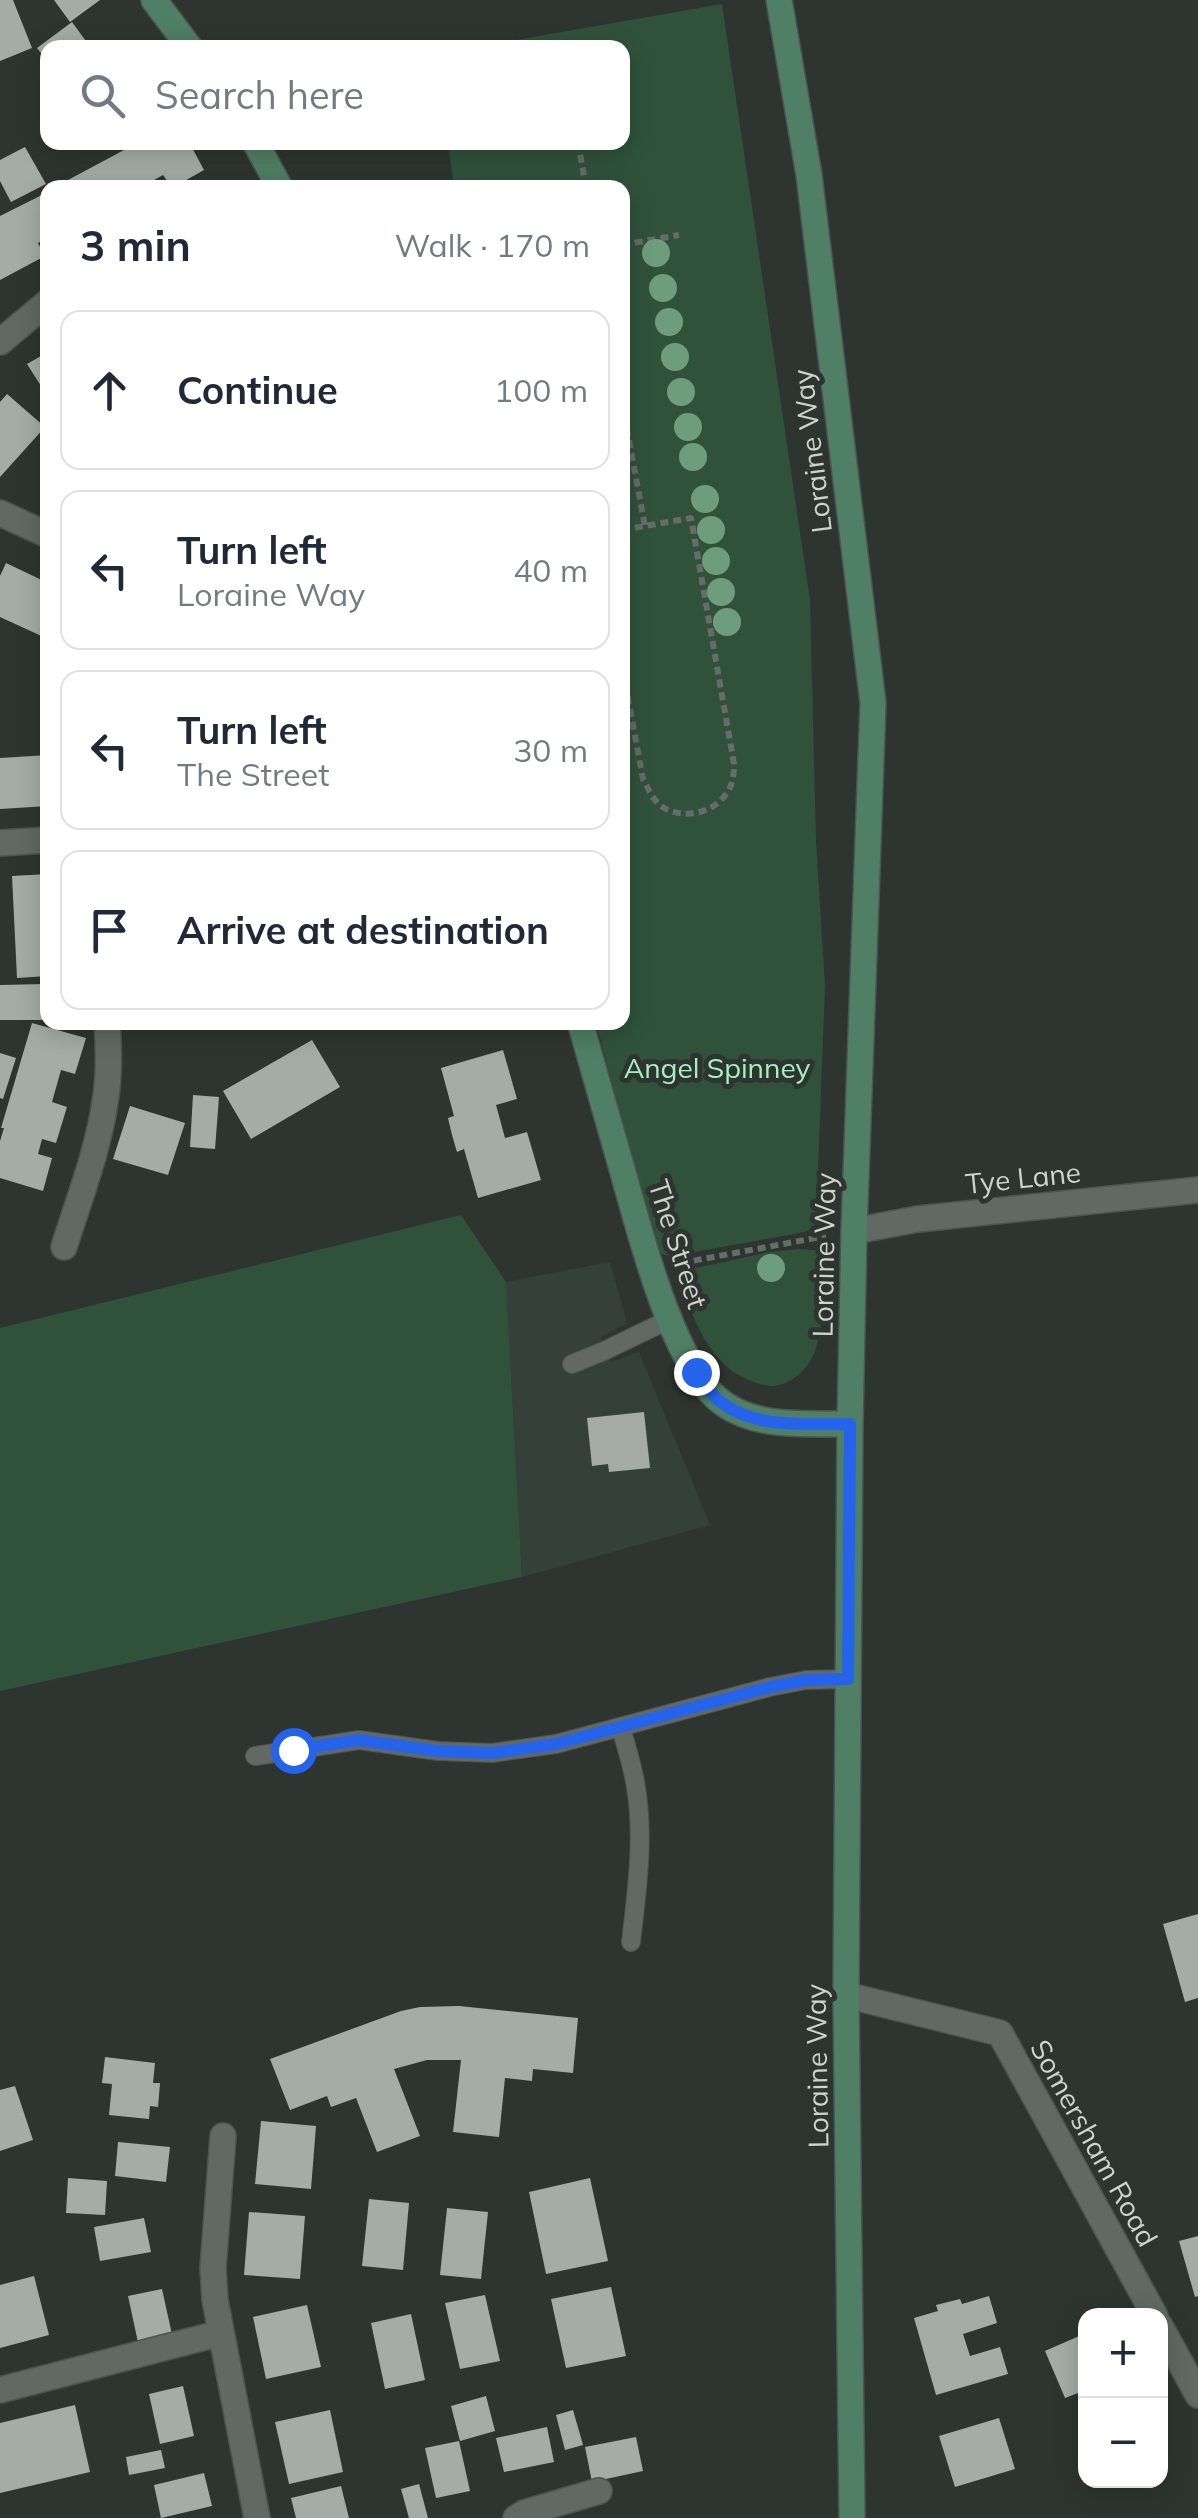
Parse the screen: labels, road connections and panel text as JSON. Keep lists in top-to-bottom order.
{
  "streets": {
    "main road": ["Loraine Way", "The Street"],
    "street": ["Tye Lane", "Somersham Road"]
  },
  "crossings": [
    ["Loraine Way", "Tye Lane"],
    ["Loraine Way", "The Street"],
    ["Loraine Way", "Somersham Road"]
  ],
  "parks": ["Angel Spinney"],
  "page": {
    "search": "Search here",
    "heading": ["3 min", "Walk · 170 m"],
    "list": [
      ["Continue", "100 m"],
      ["Turn left", "Loraine Way", "40 m"],
      ["Turn left", "The Street", "30 m"],
      "Arrive at destination"
    ],
    "map_buttons": ["+", "−"]
  }
}
